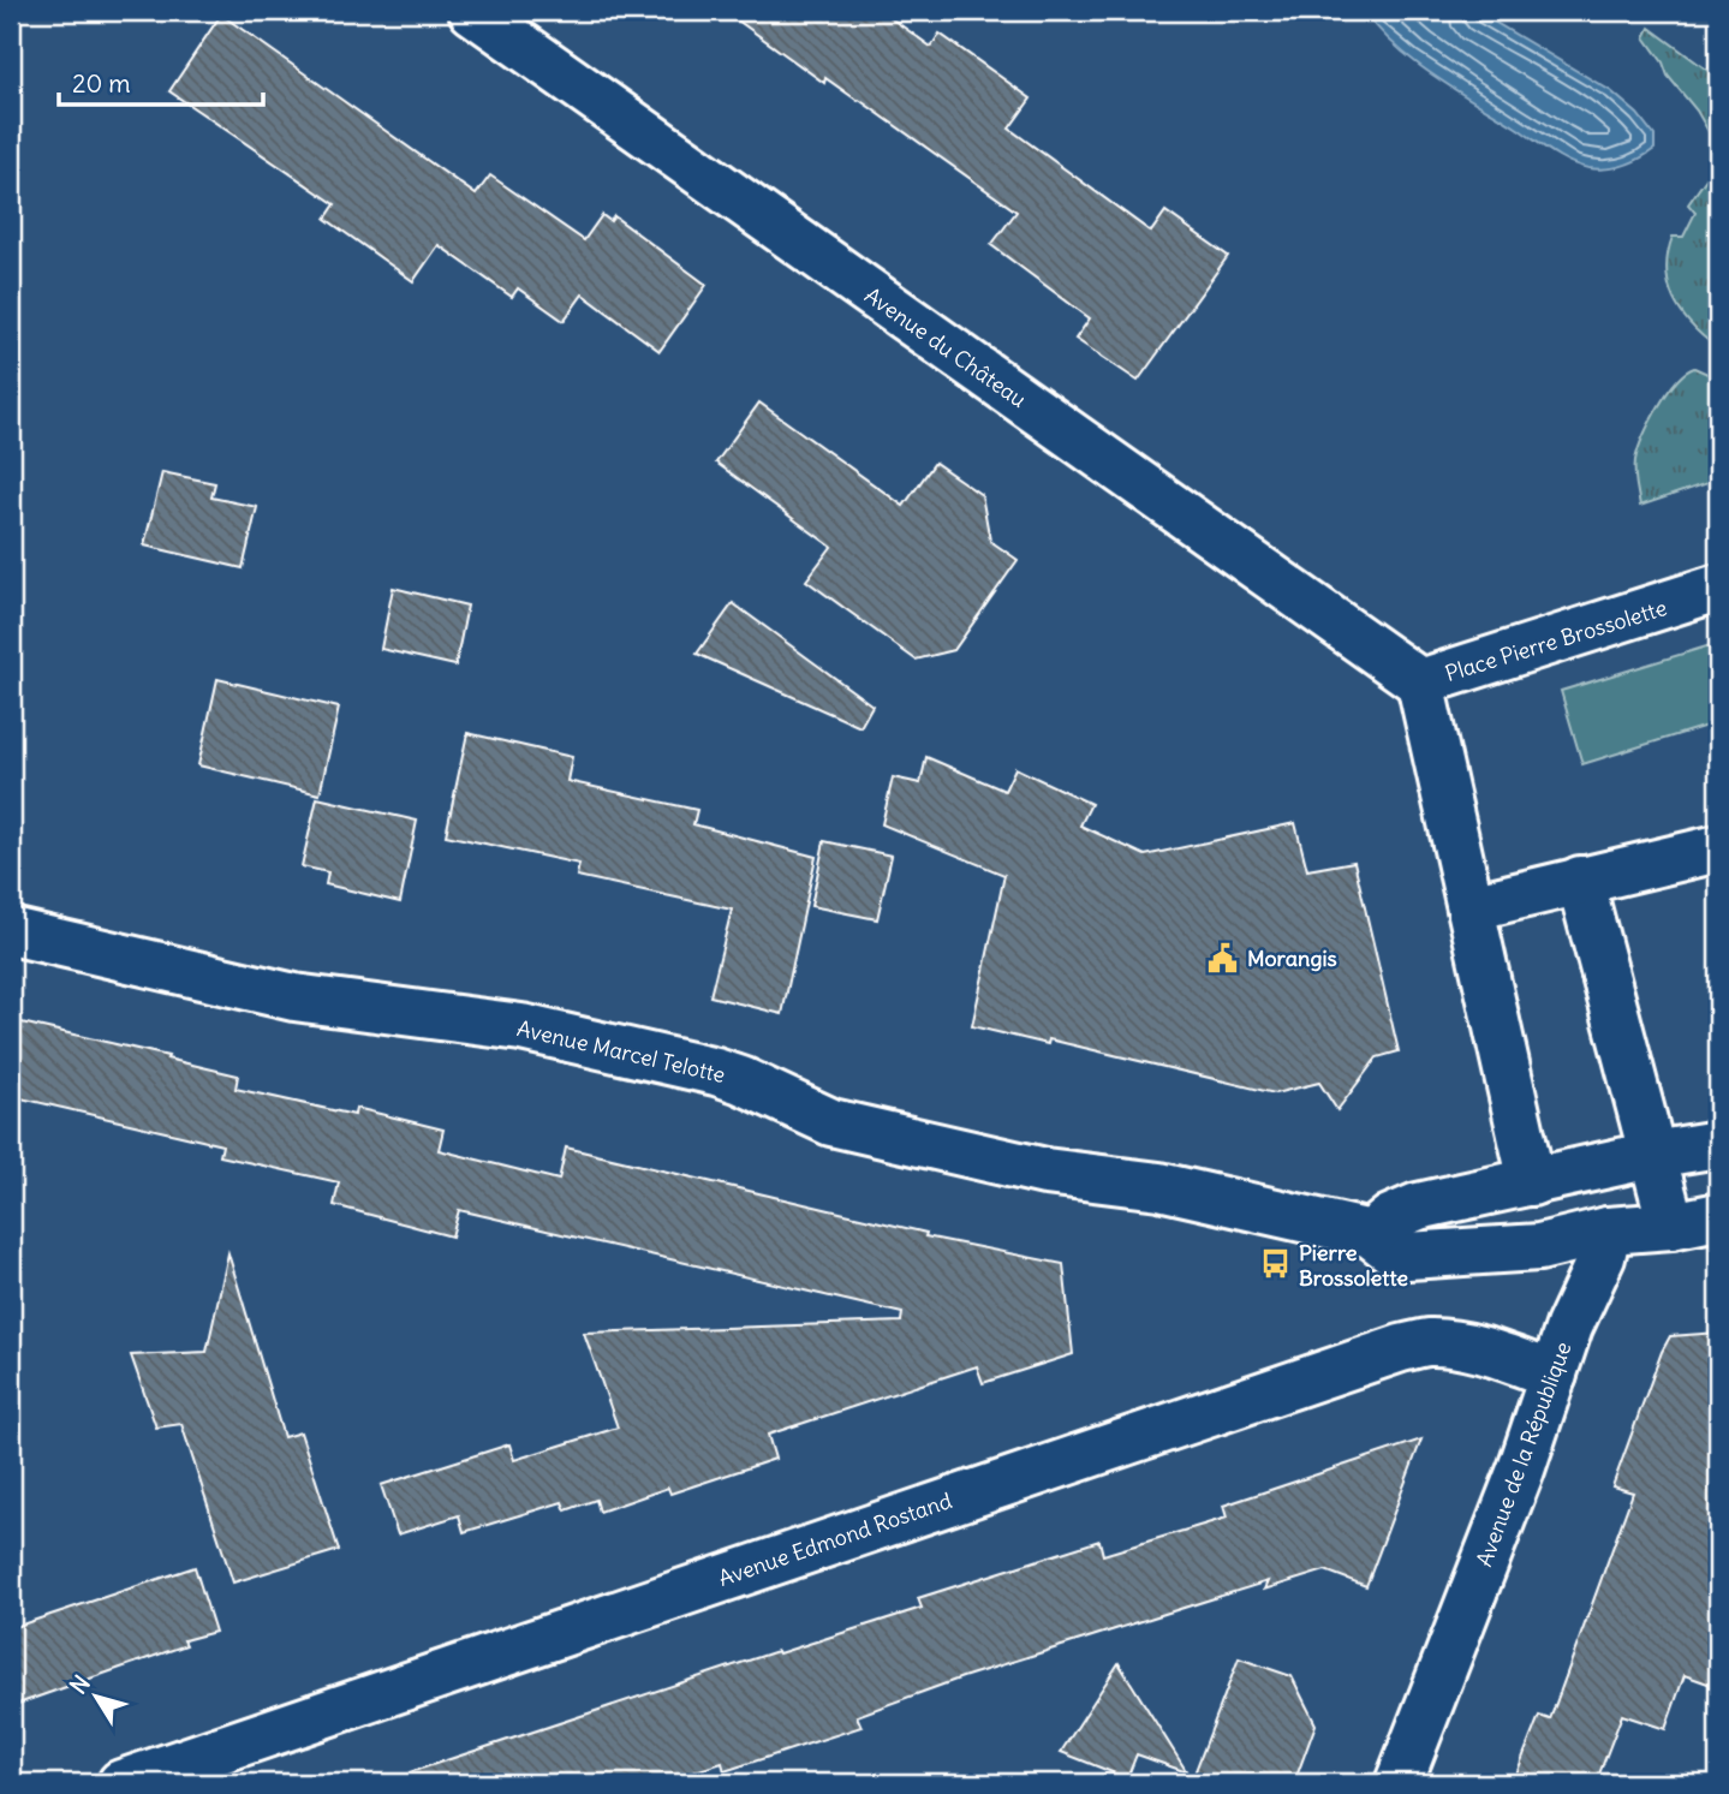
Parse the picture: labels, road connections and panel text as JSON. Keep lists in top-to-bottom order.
{
  "streets": {
    "street": [
      "Avenue du Château",
      "Place Pierre Brossolette",
      "Avenue Marcel Telotte",
      "Avenue de la République",
      "Avenue Edmond Rostand"
    ]
  },
  "crossings": [
    ["Avenue du Château", "Place Pierre Brossolette"],
    ["Avenue Marcel Telotte", "Avenue de la République"],
    ["Avenue de la République", "Avenue Edmond Rostand"]
  ],
  "places": {
    "public building": ["Morangis"],
    "bus stop": ["Pierre Brossolette"]
  },
  "scale_bar": "20 m",
  "north": "top left"
}
